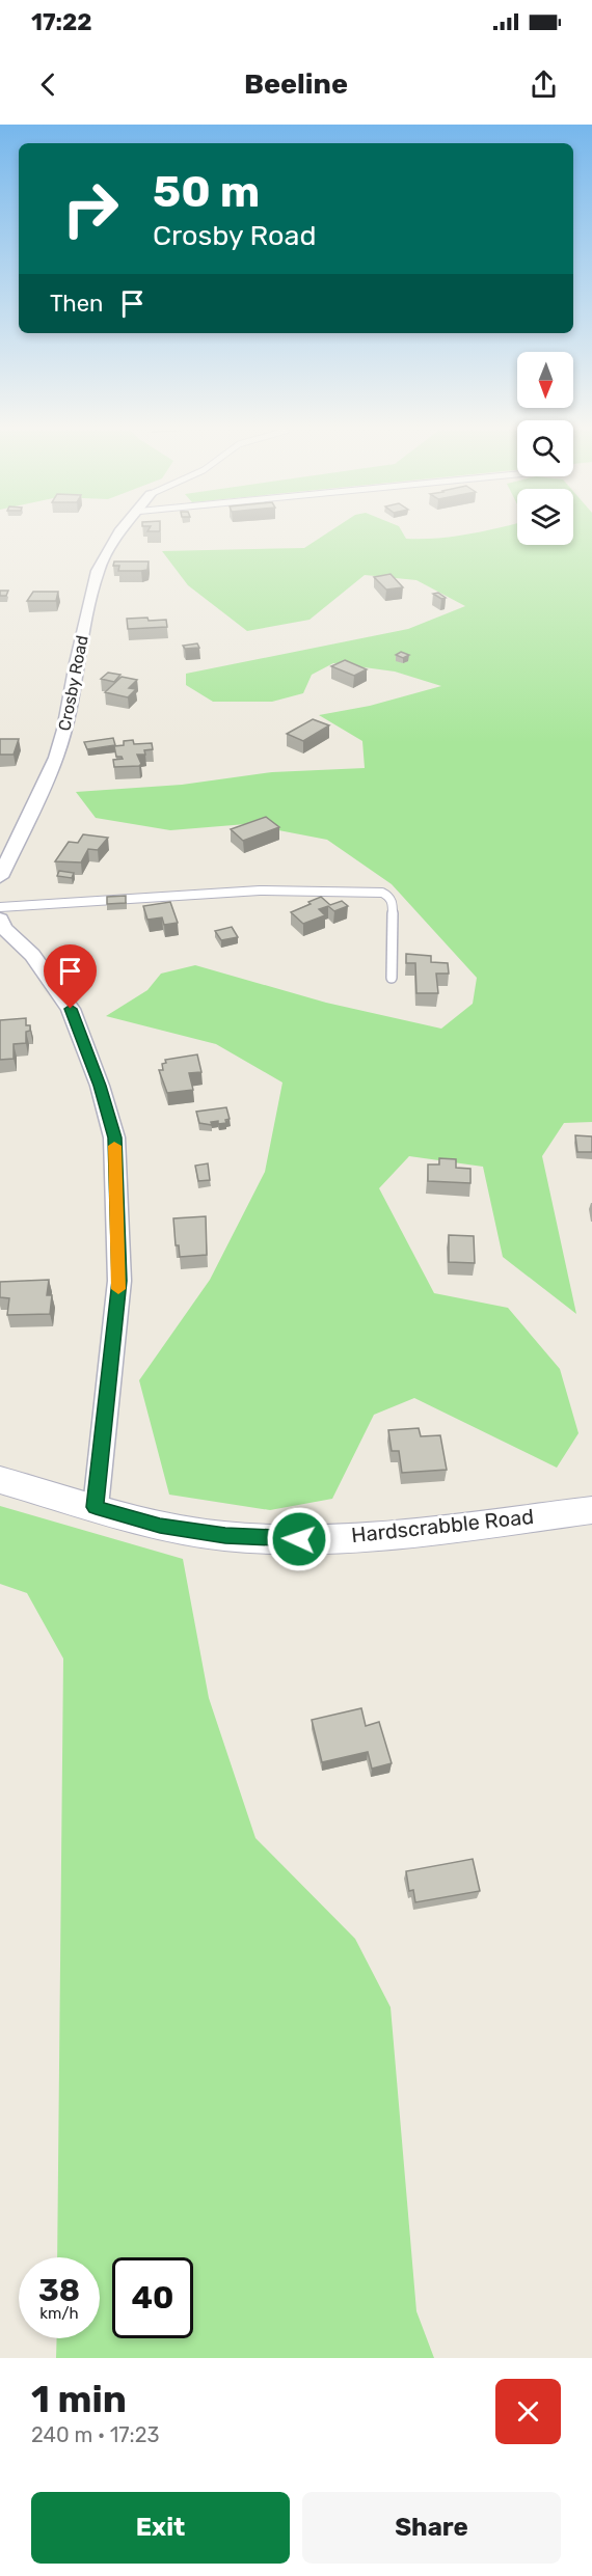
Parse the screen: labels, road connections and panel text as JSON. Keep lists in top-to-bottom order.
{
  "streets": {
    "street": ["Crosby Road", "Hardscrabble Road"]
  },
  "north": "bottom",
  "page": {
    "status": "17:22",
    "header": "Beeline",
    "turn": ["50 m", "Crosby Road"],
    "then": "Then",
    "speed": "38 km/h",
    "limit": "40",
    "heading": ["1 min", "240 m · 17:23"],
    "buttons": ["Exit", "Share"]
  }
}
